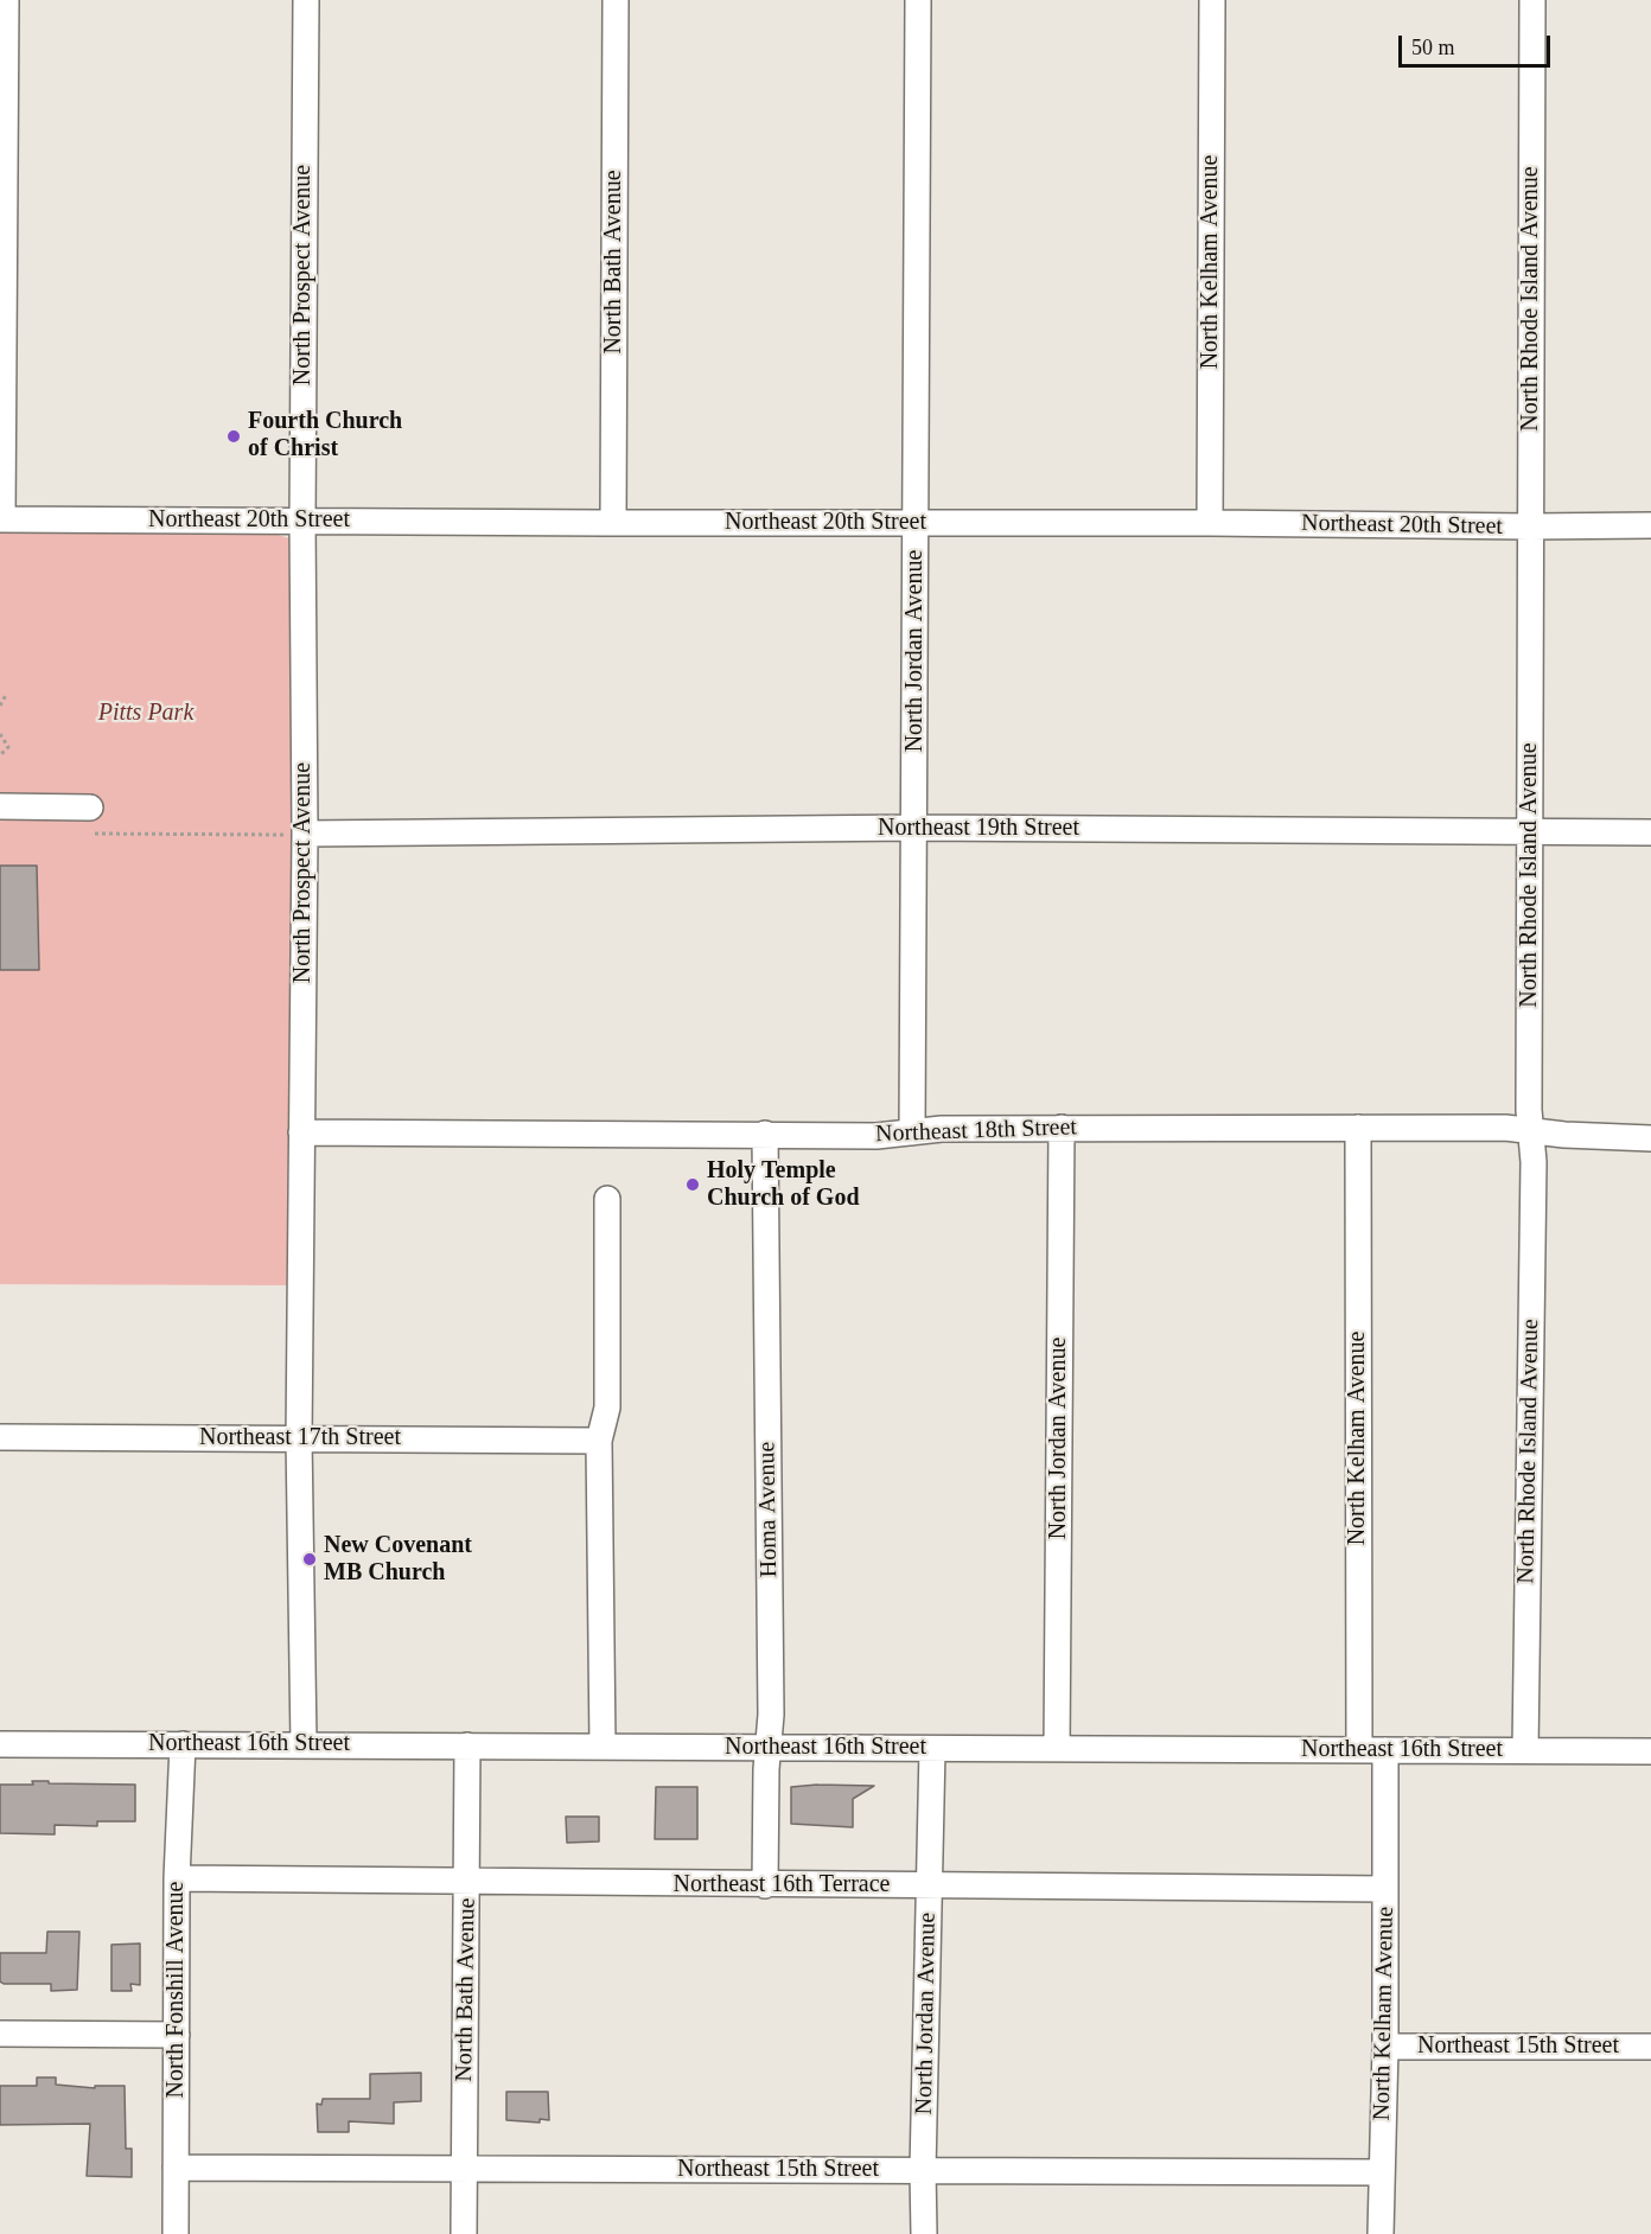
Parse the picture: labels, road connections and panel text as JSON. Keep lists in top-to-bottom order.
{
  "streets": {
    "street": [
      "North Bath Avenue",
      "North Kelham Avenue",
      "North Prospect Avenue",
      "North Rhode Island Avenue",
      "Northeast 20th Street",
      "North Jordan Avenue",
      "Northeast 19th Street",
      "Northeast 18th Street",
      "Northeast 17th Street",
      "Homa Avenue",
      "Northeast 16th Street",
      "Northeast 16th Terrace",
      "North Fonshill Avenue",
      "Northeast 15th Street"
    ]
  },
  "crossings": [
    ["North Bath Avenue", "Northeast 20th Street"],
    ["North Bath Avenue", "Northeast 16th Street"],
    ["North Bath Avenue", "Northeast 16th Terrace"],
    ["North Bath Avenue", "Northeast 15th Street"],
    ["North Kelham Avenue", "Northeast 20th Street"],
    ["North Kelham Avenue", "Northeast 18th Street"],
    ["North Kelham Avenue", "Northeast 16th Street"],
    ["North Kelham Avenue", "Northeast 16th Terrace"],
    ["North Kelham Avenue", "Northeast 15th Street"],
    ["North Prospect Avenue", "Northeast 20th Street"],
    ["North Prospect Avenue", "Northeast 19th Street"],
    ["North Prospect Avenue", "Northeast 18th Street"],
    ["North Prospect Avenue", "Northeast 17th Street"],
    ["North Prospect Avenue", "Northeast 16th Street"],
    ["North Rhode Island Avenue", "Northeast 20th Street"],
    ["North Rhode Island Avenue", "Northeast 19th Street"],
    ["North Rhode Island Avenue", "Northeast 18th Street"],
    ["North Rhode Island Avenue", "Northeast 16th Street"],
    ["Northeast 20th Street", "North Jordan Avenue"],
    ["North Jordan Avenue", "Northeast 19th Street"],
    ["North Jordan Avenue", "Northeast 18th Street"],
    ["North Jordan Avenue", "Northeast 16th Street"],
    ["North Jordan Avenue", "Northeast 16th Terrace"],
    ["North Jordan Avenue", "Northeast 15th Street"],
    ["Northeast 18th Street", "Homa Avenue"],
    ["Homa Avenue", "Northeast 16th Street"],
    ["Homa Avenue", "Northeast 16th Terrace"],
    ["Northeast 16th Street", "North Fonshill Avenue"],
    ["Northeast 16th Terrace", "North Fonshill Avenue"],
    ["North Fonshill Avenue", "Northeast 15th Street"]
  ],
  "parks": ["Pitts Park"],
  "places": ["Fourth Church of Christ", "Holy Temple Church of God", "New Covenant MB Church"],
  "scale_bar": "50 m"
}
